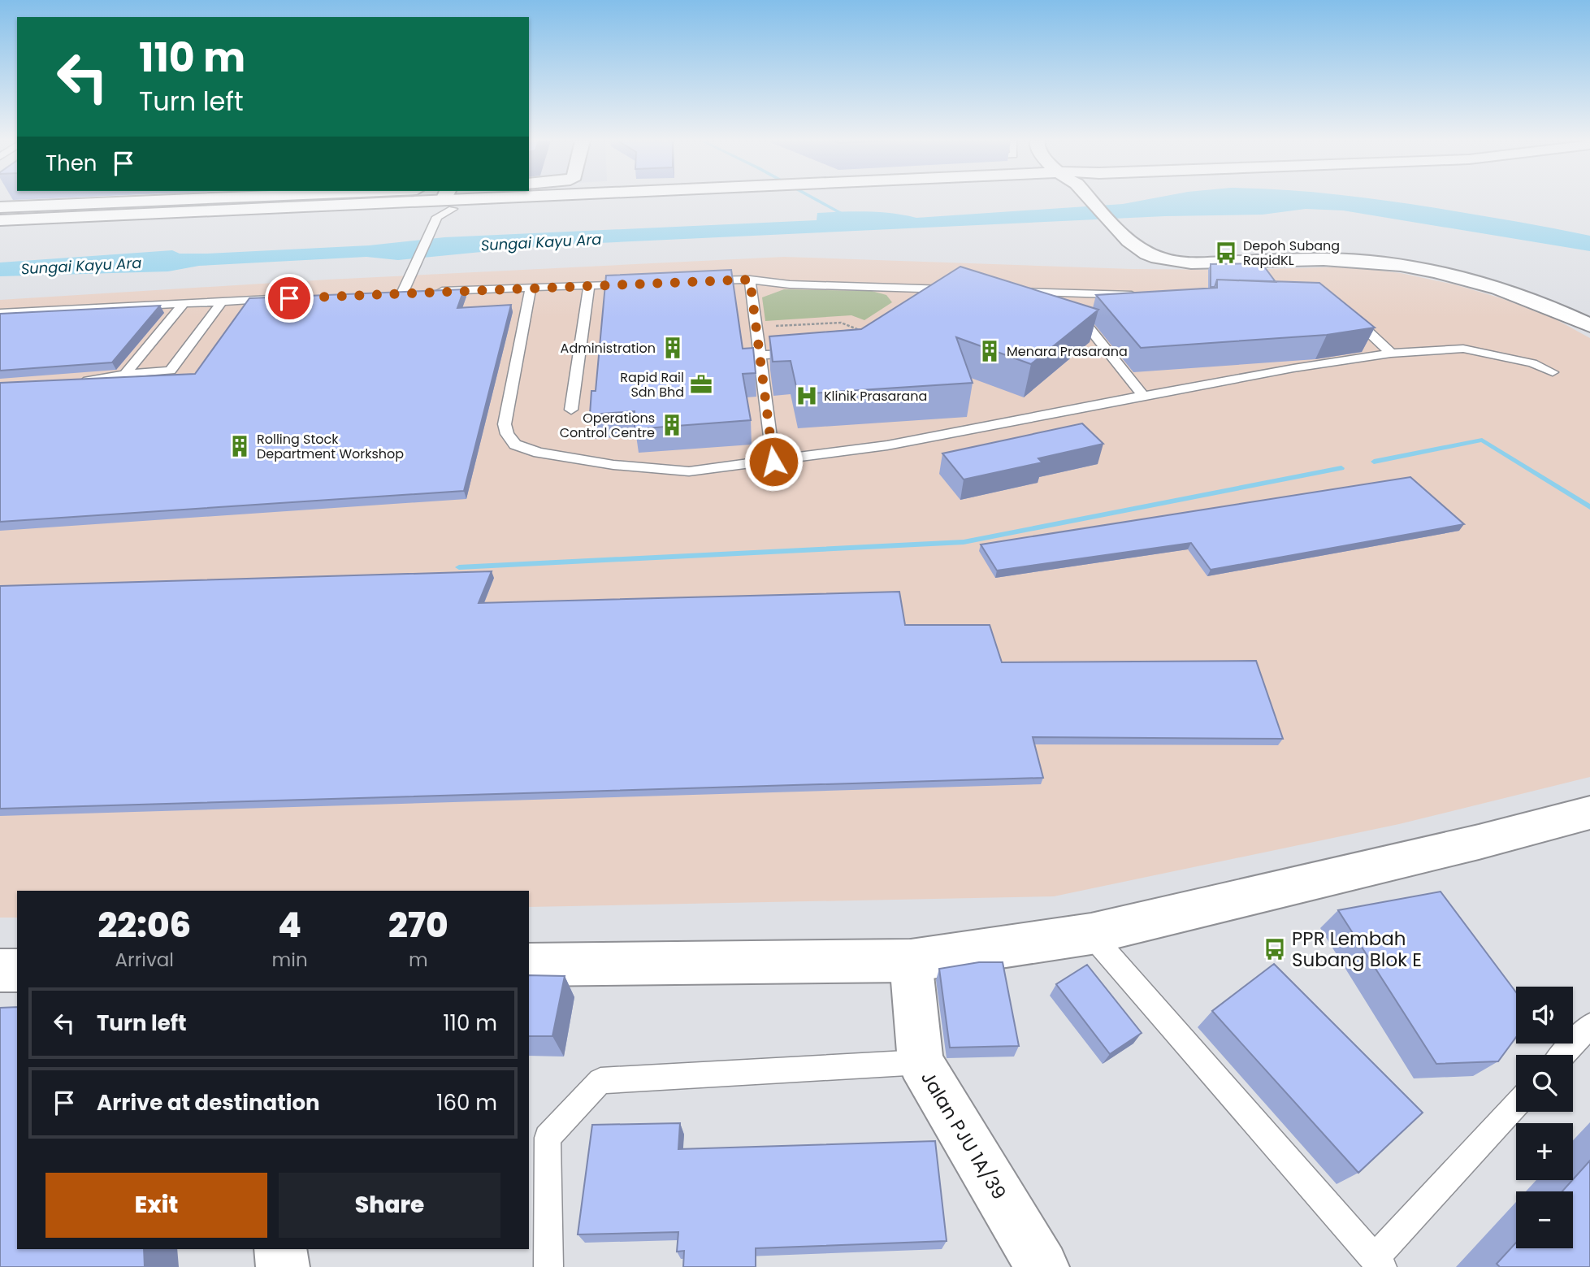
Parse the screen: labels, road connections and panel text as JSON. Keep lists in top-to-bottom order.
{
  "streets": {
    "street": ["Jalan PJU 1A/39"]
  },
  "water": ["Sungai Kayu Ara"],
  "places": {
    "bus stop": ["Depoh Subang RapidKL", "PPR Lembah Subang Blok E"],
    "building": [
      "Administration",
      "Menara Prasarana",
      "Operations Control Centre",
      "Rolling Stock Department Workshop"
    ],
    "office": ["Rapid Rail Sdn Bhd"],
    "hospital": ["Klinik Prasarana"]
  },
  "page": {
    "turn": ["110 m", "Turn left"],
    "then": "Then",
    "eta": [
      "22:06",
      "Arrival",
      "4",
      "min",
      "270",
      "m"
    ],
    "map_buttons": ["+", "−"],
    "list": [
      {
        "name": "Turn left",
        "value": "110 m"
      },
      {
        "name": "Arrive at destination",
        "value": "160 m"
      }
    ],
    "buttons": ["Exit", "Share"]
  }
}
